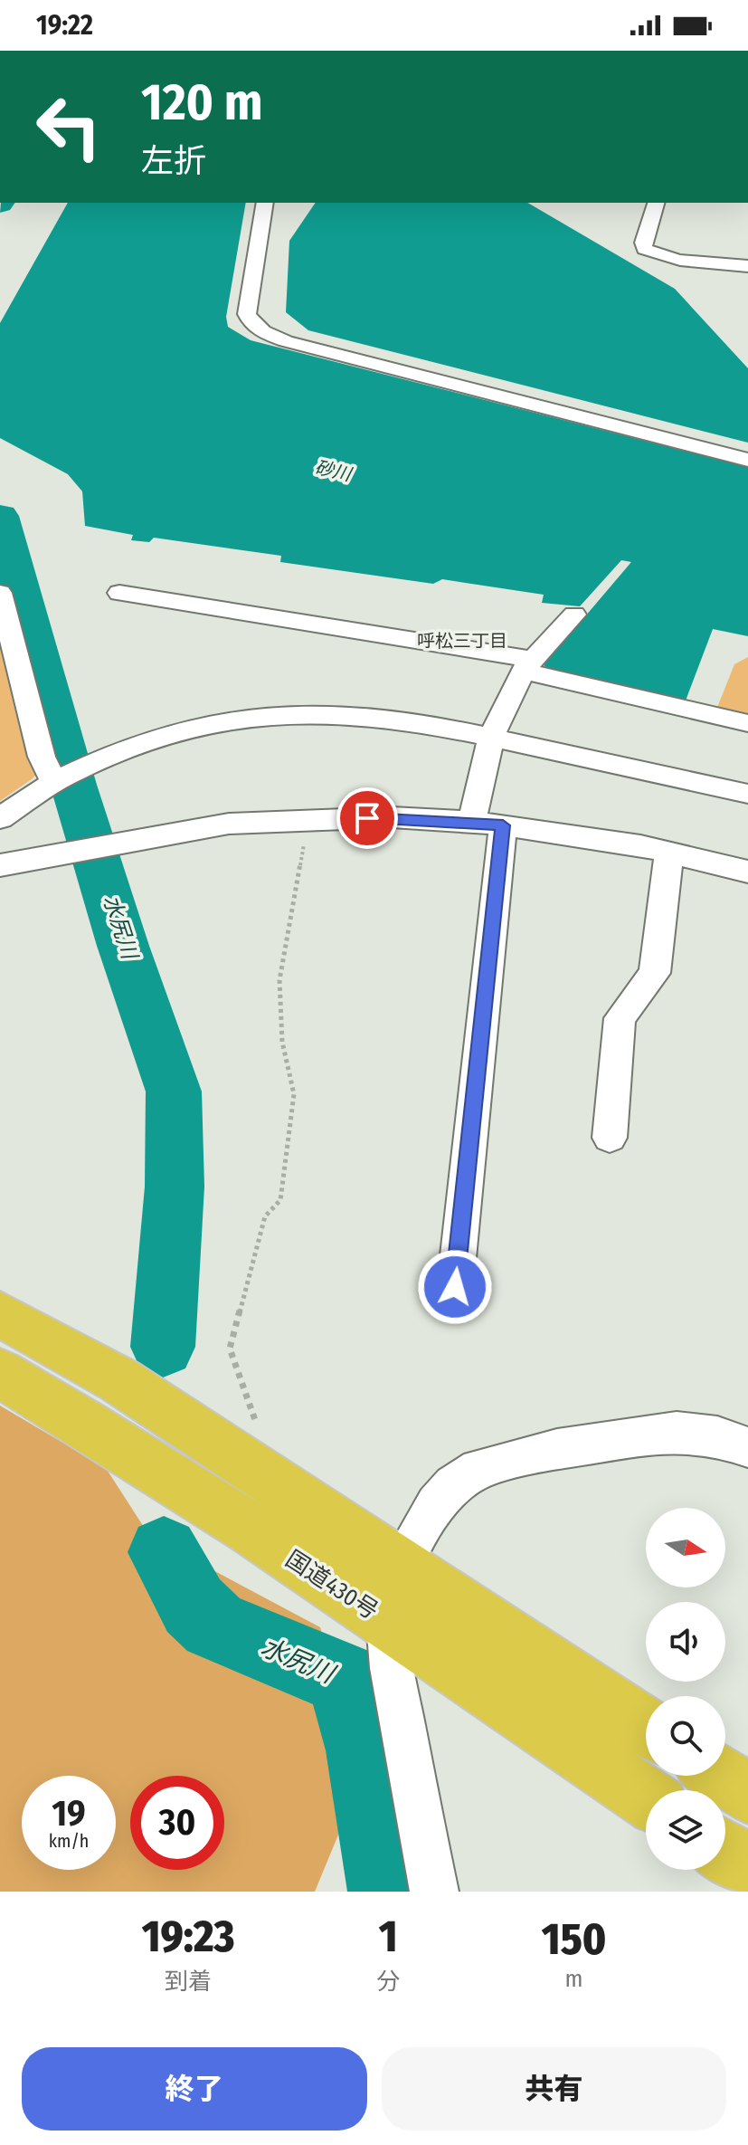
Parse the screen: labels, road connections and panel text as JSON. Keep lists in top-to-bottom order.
{
  "streets": {
    "highway": ["国道430号"]
  },
  "districts": ["呼松三丁目"],
  "water": ["砂川", "水尻川"],
  "north": "right",
  "page": {
    "status": "19:22",
    "turn": ["120 m", "左折"],
    "speed": "19 km/h",
    "limit": "30",
    "eta": [
      "19:23",
      "到着",
      "1",
      "分",
      "150",
      "m"
    ],
    "buttons": ["終了", "共有"]
  }
}
